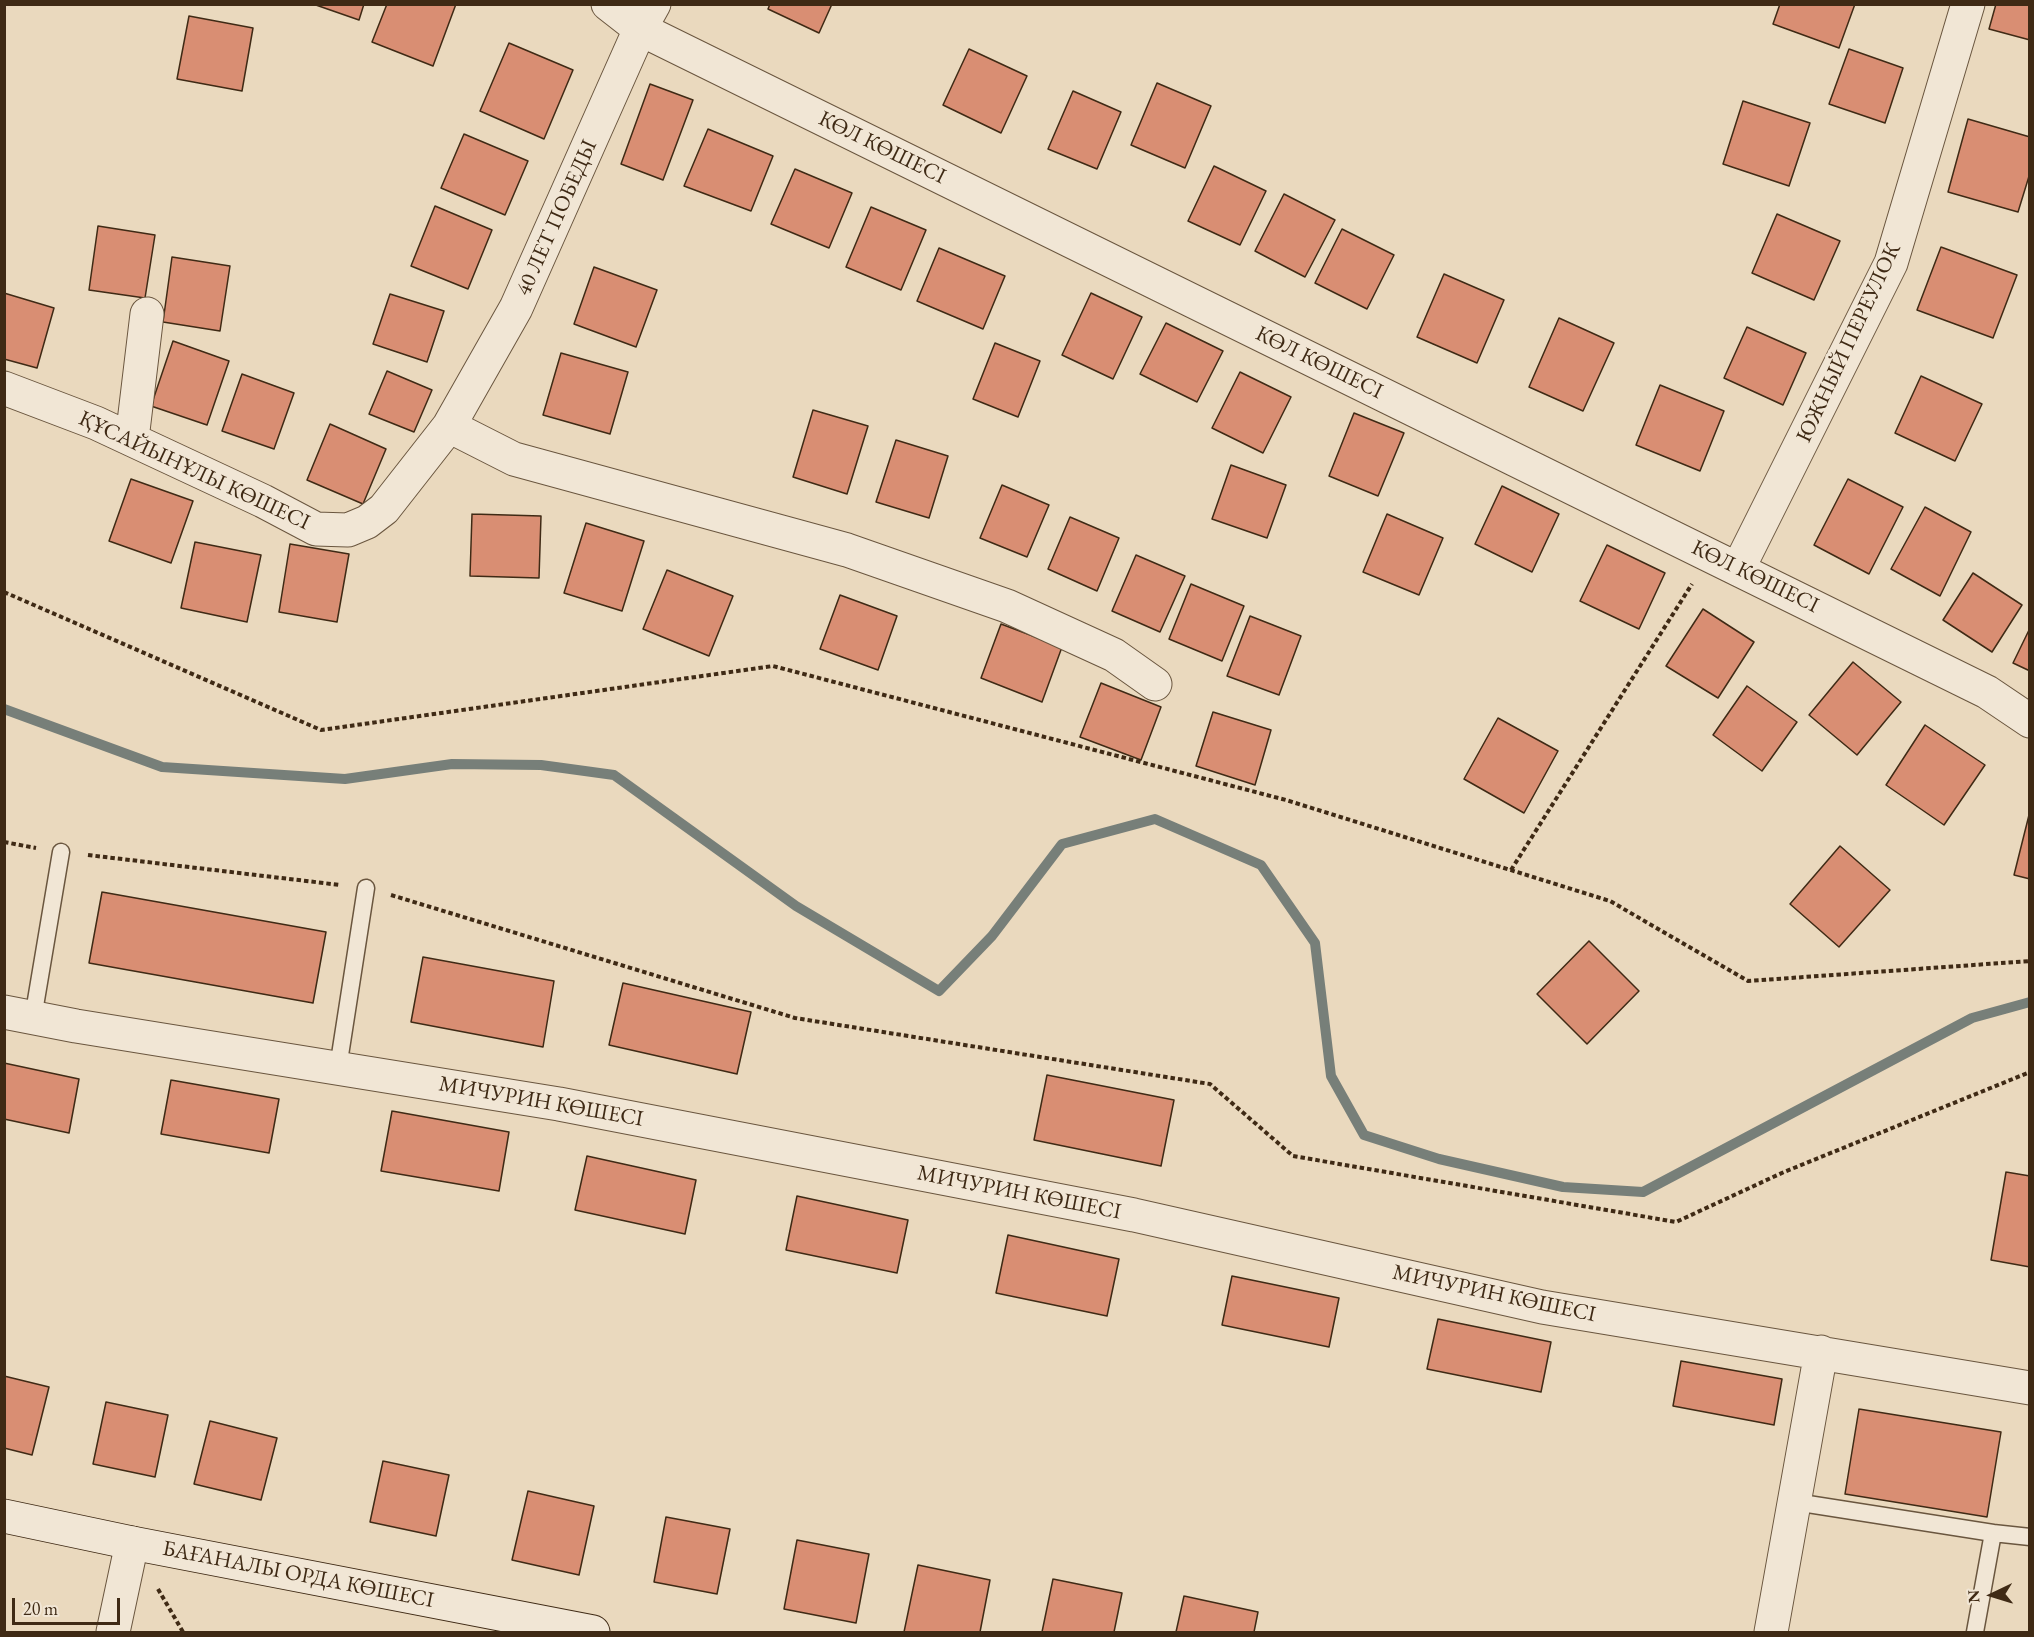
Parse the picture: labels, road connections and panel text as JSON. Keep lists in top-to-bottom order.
{
  "streets": {
    "street": [
      "КӨЛ КӨШЕСІ",
      "40 ЛЕТ ПОБЕДЫ",
      "ЮЖНЫЙ ПЕРЕУЛОК",
      "ҚҰСАЙЫНҰЛЫ КӨШЕСІ",
      "МИЧУРИН КӨШЕСІ",
      "БАҒАНАЛЫ ОРДА КӨШЕСІ"
    ]
  },
  "crossings": [
    ["КӨЛ КӨШЕСІ", "40 ЛЕТ ПОБЕДЫ"],
    ["КӨЛ КӨШЕСІ", "ЮЖНЫЙ ПЕРЕУЛОК"],
    ["40 ЛЕТ ПОБЕДЫ", "ҚҰСАЙЫНҰЛЫ КӨШЕСІ"]
  ],
  "scale_bar": "20 m",
  "north": "left"
}
